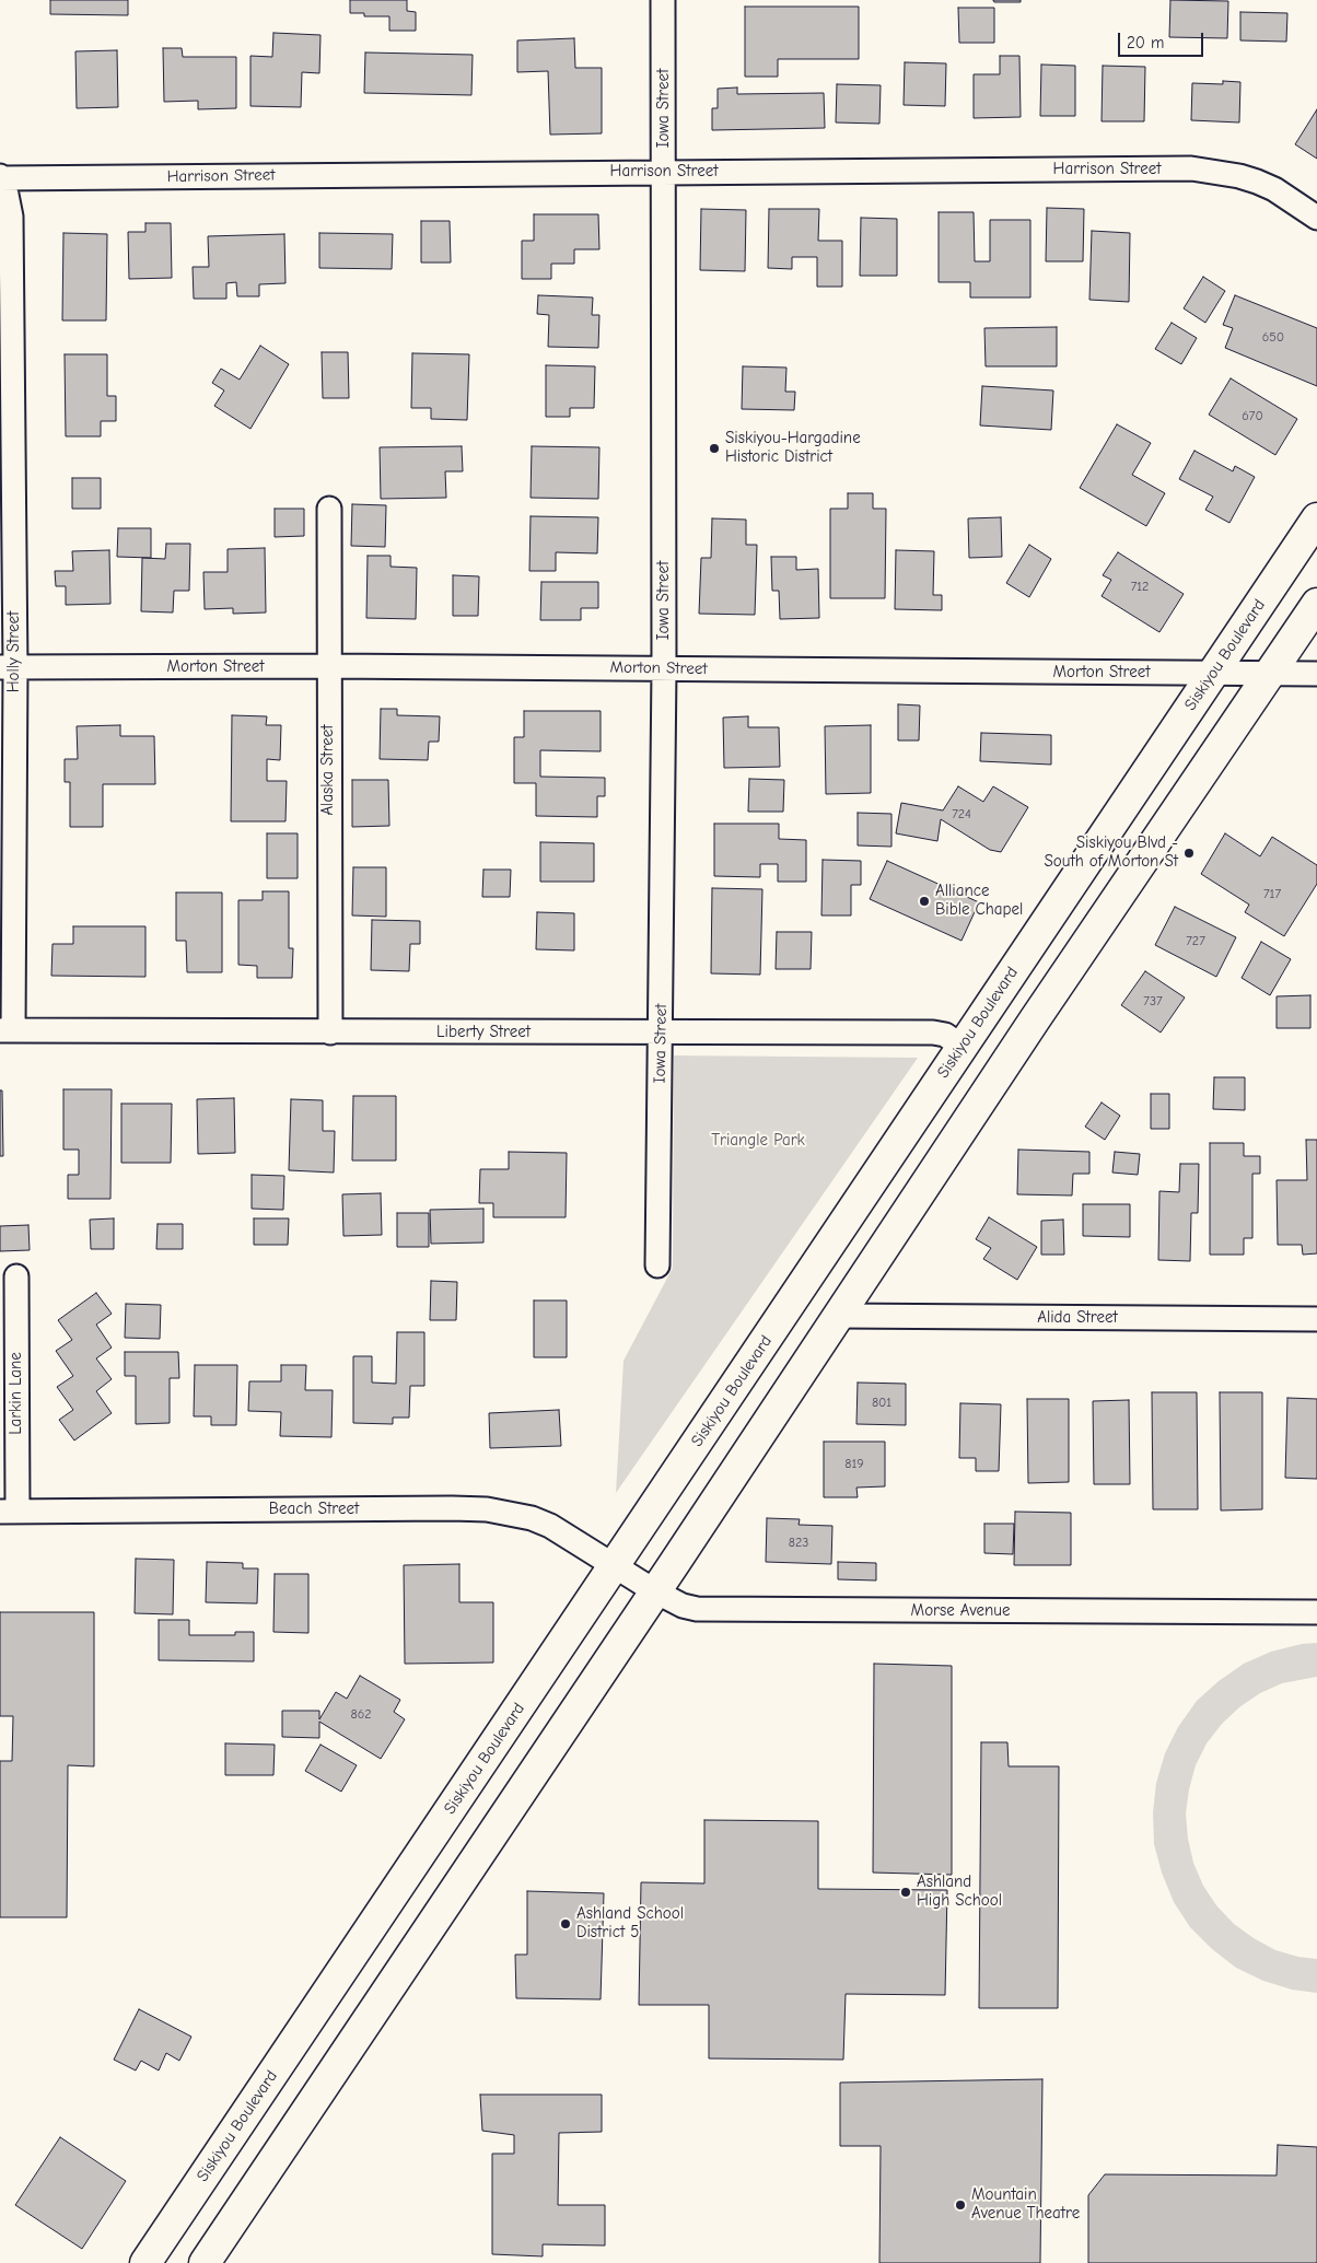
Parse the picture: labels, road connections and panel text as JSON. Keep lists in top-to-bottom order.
{
  "streets": {
    "main road": ["Siskiyou Boulevard"],
    "street": [
      "Iowa Street",
      "Harrison Street",
      "Holly Street",
      "Morton Street",
      "Alaska Street",
      "Liberty Street",
      "Alida Street",
      "Larkin Lane",
      "Beach Street",
      "Morse Avenue"
    ]
  },
  "crossings": [
    ["Iowa Street", "Harrison Street"],
    ["Iowa Street", "Morton Street"],
    ["Iowa Street", "Liberty Street"],
    ["Harrison Street", "Holly Street"],
    ["Holly Street", "Morton Street"],
    ["Holly Street", "Liberty Street"],
    ["Siskiyou Boulevard", "Morton Street"],
    ["Siskiyou Boulevard", "Liberty Street"],
    ["Siskiyou Boulevard", "Beach Street"],
    ["Siskiyou Boulevard", "Morse Avenue"],
    ["Morton Street", "Alaska Street"],
    ["Alaska Street", "Liberty Street"],
    ["Larkin Lane", "Beach Street"],
    ["Beach Street", "Morse Avenue"]
  ],
  "parks": ["Triangle Park"],
  "places": [
    "Siskiyou-Hargadine Historic District",
    "Siskiyou Blvd - South of Morton St",
    "Alliance Bible Chapel",
    "Ashland High School",
    "Ashland School District 5",
    "Mountain Avenue Theatre"
  ],
  "house_numbers": [
    "650",
    "670",
    "712",
    "724",
    "717",
    "727",
    "737",
    "801",
    "819",
    "823",
    "862"
  ],
  "scale_bar": "20 m"
}
